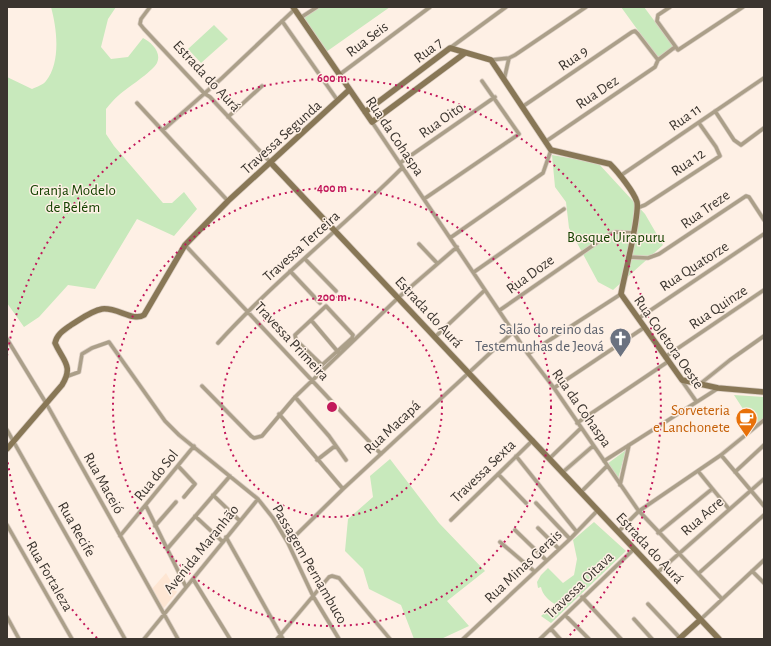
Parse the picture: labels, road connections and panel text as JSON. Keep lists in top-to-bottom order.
{
  "streets": {
    "street": [
      "Rua Seis",
      "Rua 7",
      "Rua 9",
      "Estrada do Aurá",
      "Rua Dez",
      "Rua 11",
      "Rua Oito",
      "Rua da Cohaspa",
      "Travessa Segunda",
      "Rua 12",
      "Rua Treze",
      "Travessa Terceira",
      "Rua Quatorze",
      "Rua Doze",
      "Rua Quinze",
      "Travessa Primeira",
      "Rua Coletora Oeste",
      "Rua Macapá",
      "Travessa Sexta",
      "Rua do Sol",
      "Rua Maceió",
      "Rua Acre",
      "Rua Recife",
      "Avenida Maranhão",
      "Passagem Pernambuco",
      "Rua Minas Gerais",
      "Rua Fortaleza",
      "Travessa Oitava"
    ]
  },
  "crossings": [
    ["Rua Seis", "Rua da Cohaspa"],
    ["Rua 7", "Rua da Cohaspa"],
    ["Rua 9", "Rua Dez"],
    ["Estrada do Aurá", "Travessa Segunda"],
    ["Estrada do Aurá", "Travessa Terceira"],
    ["Estrada do Aurá", "Rua Macapá"],
    ["Estrada do Aurá", "Travessa Sexta"],
    ["Estrada do Aurá", "Rua Acre"],
    ["Estrada do Aurá", "Rua Minas Gerais"],
    ["Estrada do Aurá", "Travessa Oitava"],
    ["Rua 11", "Rua 12"],
    ["Rua 11", "Rua Coletora Oeste"],
    ["Rua Oito", "Rua da Cohaspa"],
    ["Rua da Cohaspa", "Travessa Segunda"],
    ["Rua da Cohaspa", "Travessa Terceira"],
    ["Rua da Cohaspa", "Rua Doze"],
    ["Rua da Cohaspa", "Rua Quinze"],
    ["Rua da Cohaspa", "Rua Macapá"],
    ["Rua da Cohaspa", "Rua Acre"],
    ["Travessa Segunda", "Travessa Primeira"],
    ["Travessa Segunda", "Passagem Pernambuco"],
    ["Rua 12", "Rua Coletora Oeste"],
    ["Rua Treze", "Rua Coletora Oeste"],
    ["Travessa Terceira", "Travessa Primeira"],
    ["Rua Quatorze", "Rua Coletora Oeste"],
    ["Rua Doze", "Rua Coletora Oeste"],
    ["Rua Quinze", "Rua Coletora Oeste"],
    ["Travessa Primeira", "Rua Macapá"],
    ["Rua Macapá", "Passagem Pernambuco"],
    ["Rua do Sol", "Rua Maceió"],
    ["Rua do Sol", "Passagem Pernambuco"],
    ["Rua Maceió", "Avenida Maranhão"],
    ["Avenida Maranhão", "Passagem Pernambuco"]
  ],
  "parks": ["Granja Modelo de Belém", "Bosque Uirapuru"],
  "places": {
    "church": ["Salão do reino das Testemunhas de Jeová"],
    "cafe": ["Sorveteria e Lanchonete"]
  },
  "rings": ["600 m", "400 m", "200 m"]
}
